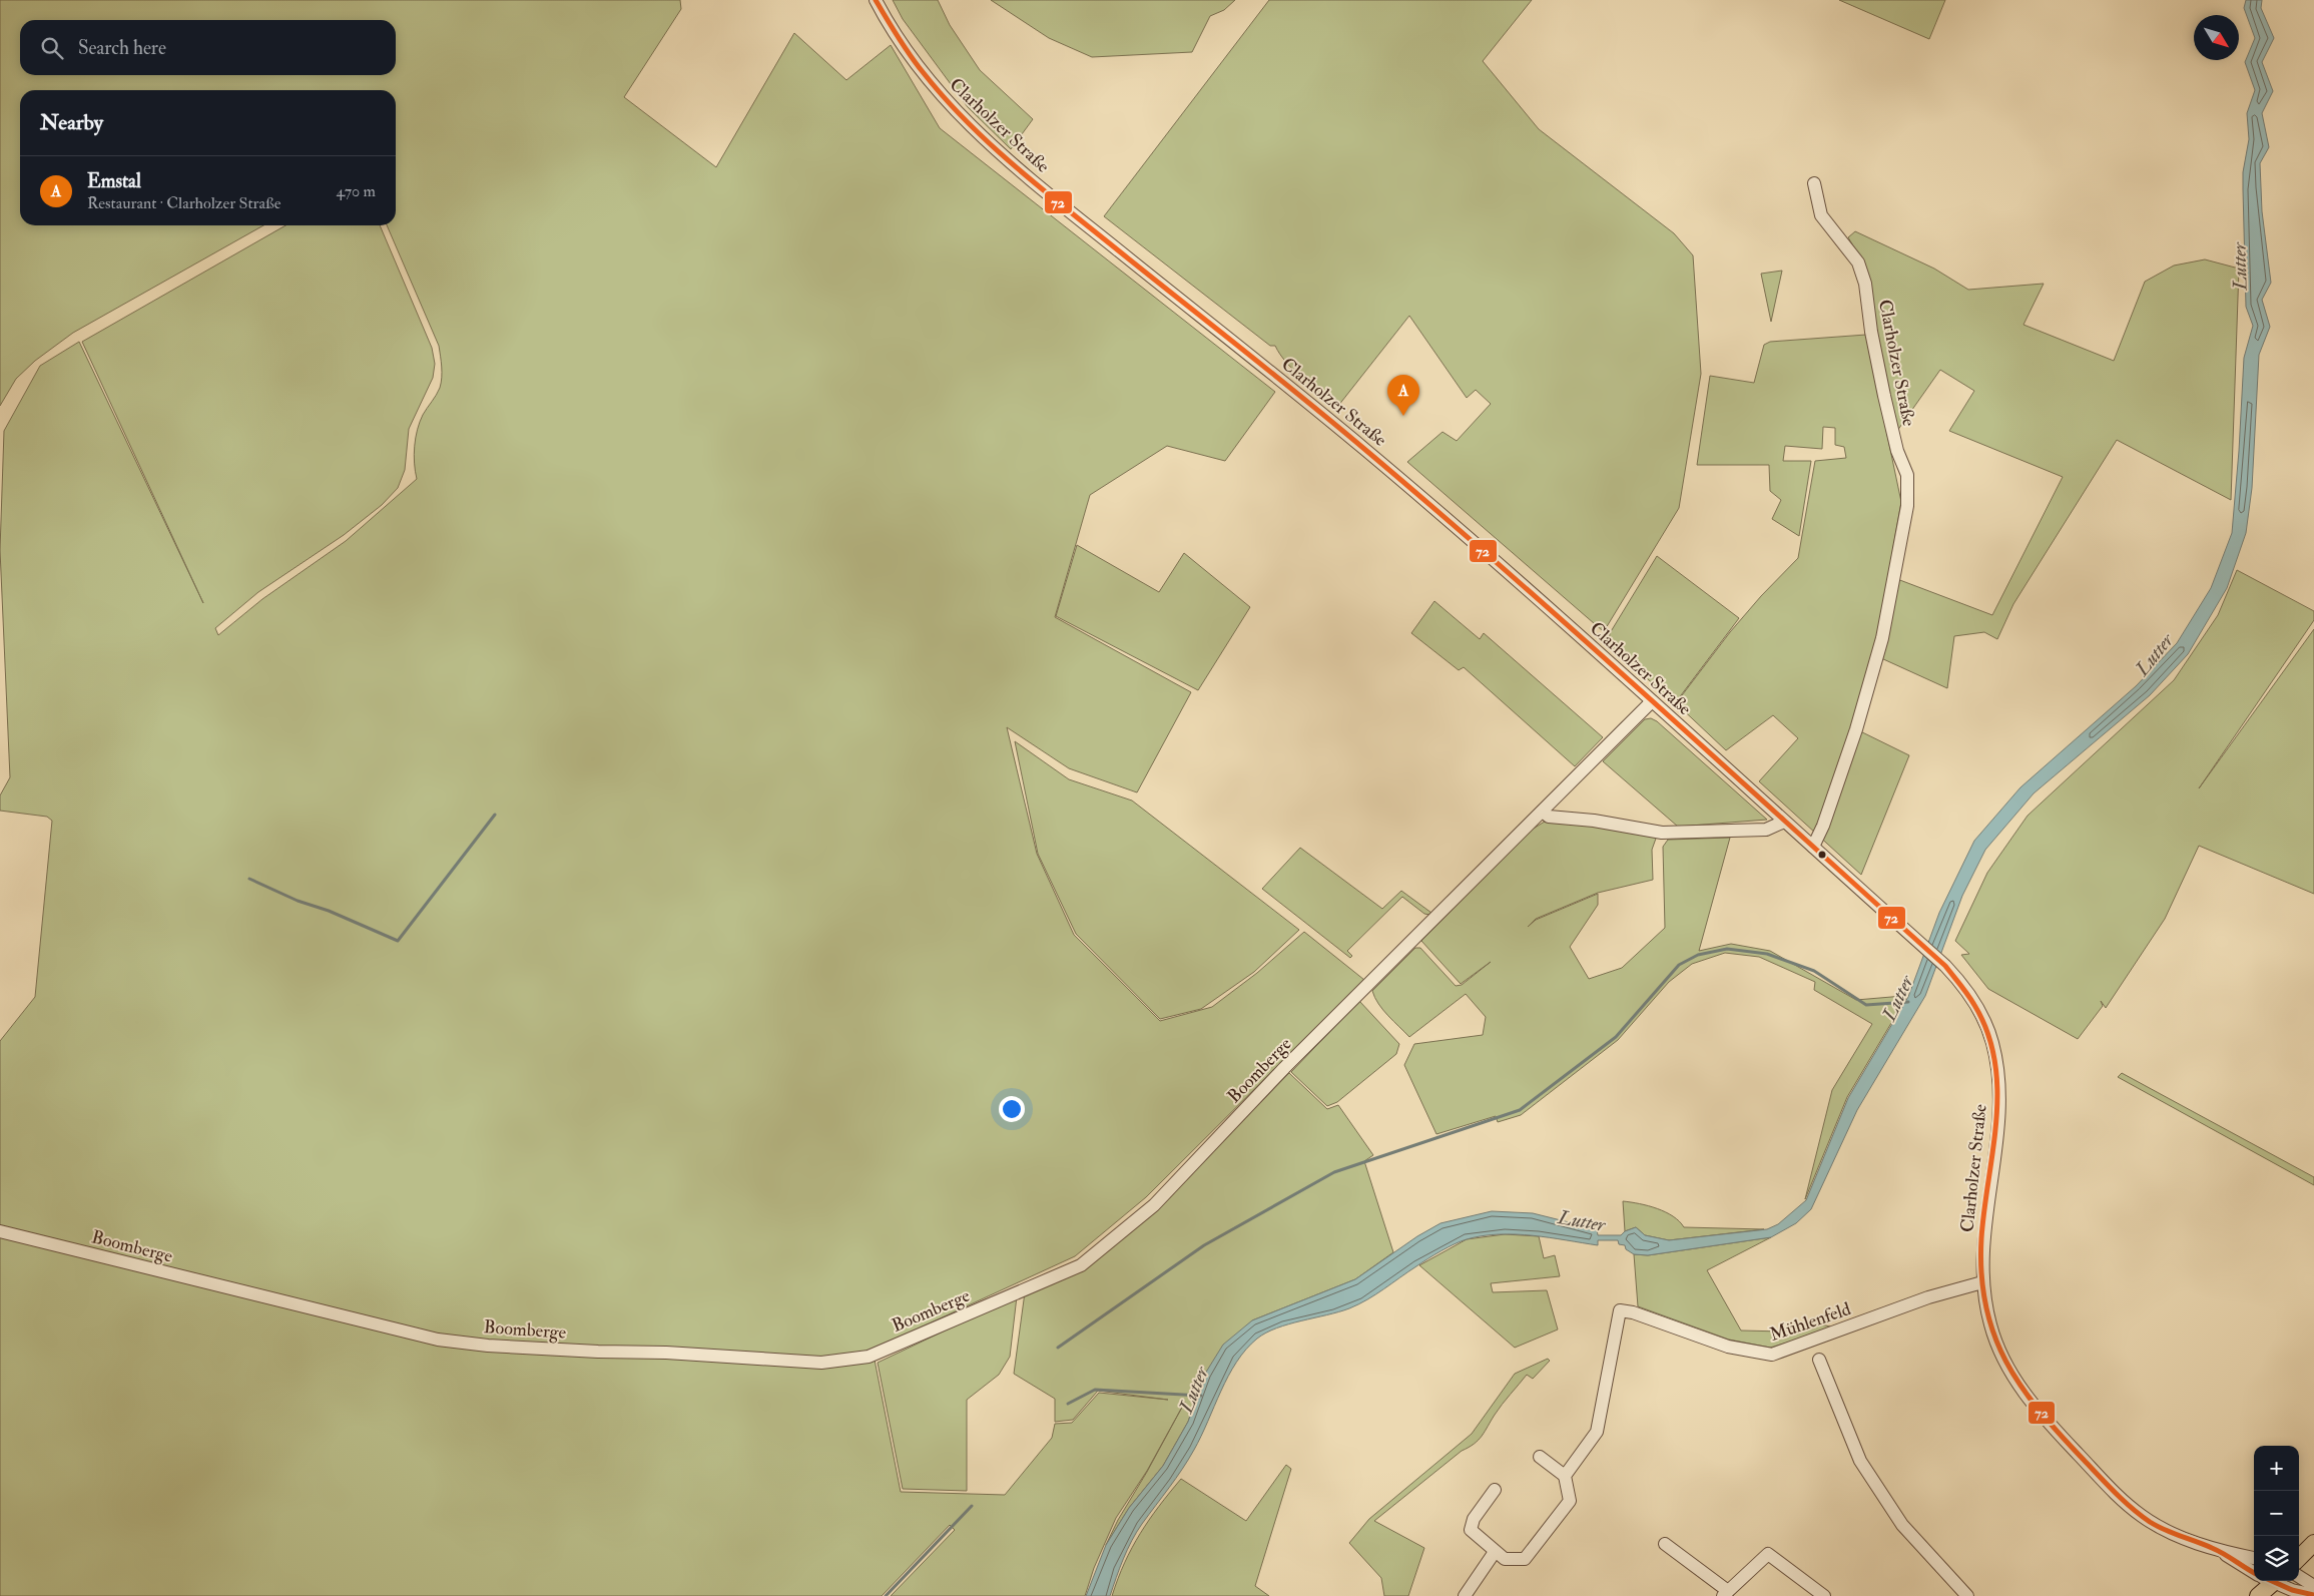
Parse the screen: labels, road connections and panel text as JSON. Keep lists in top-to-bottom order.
{
  "streets": {
    "street": ["Clarholzer Straße", "Boomberge", "Mühlenfeld"]
  },
  "crossings": [
    ["Clarholzer Straße", "Boomberge"],
    ["Clarholzer Straße", "Mühlenfeld"]
  ],
  "water": ["Lutter"],
  "lines": ["transit line 72"],
  "north": "bottom right",
  "page": {
    "search": "Search here",
    "heading": "Nearby",
    "list": [
      {
        "mark": "A",
        "name": "Emstal",
        "note": "Restaurant · Clarholzer Straße",
        "value": "470 m"
      }
    ],
    "pins": "A",
    "map_buttons": ["+", "−"]
  }
}
